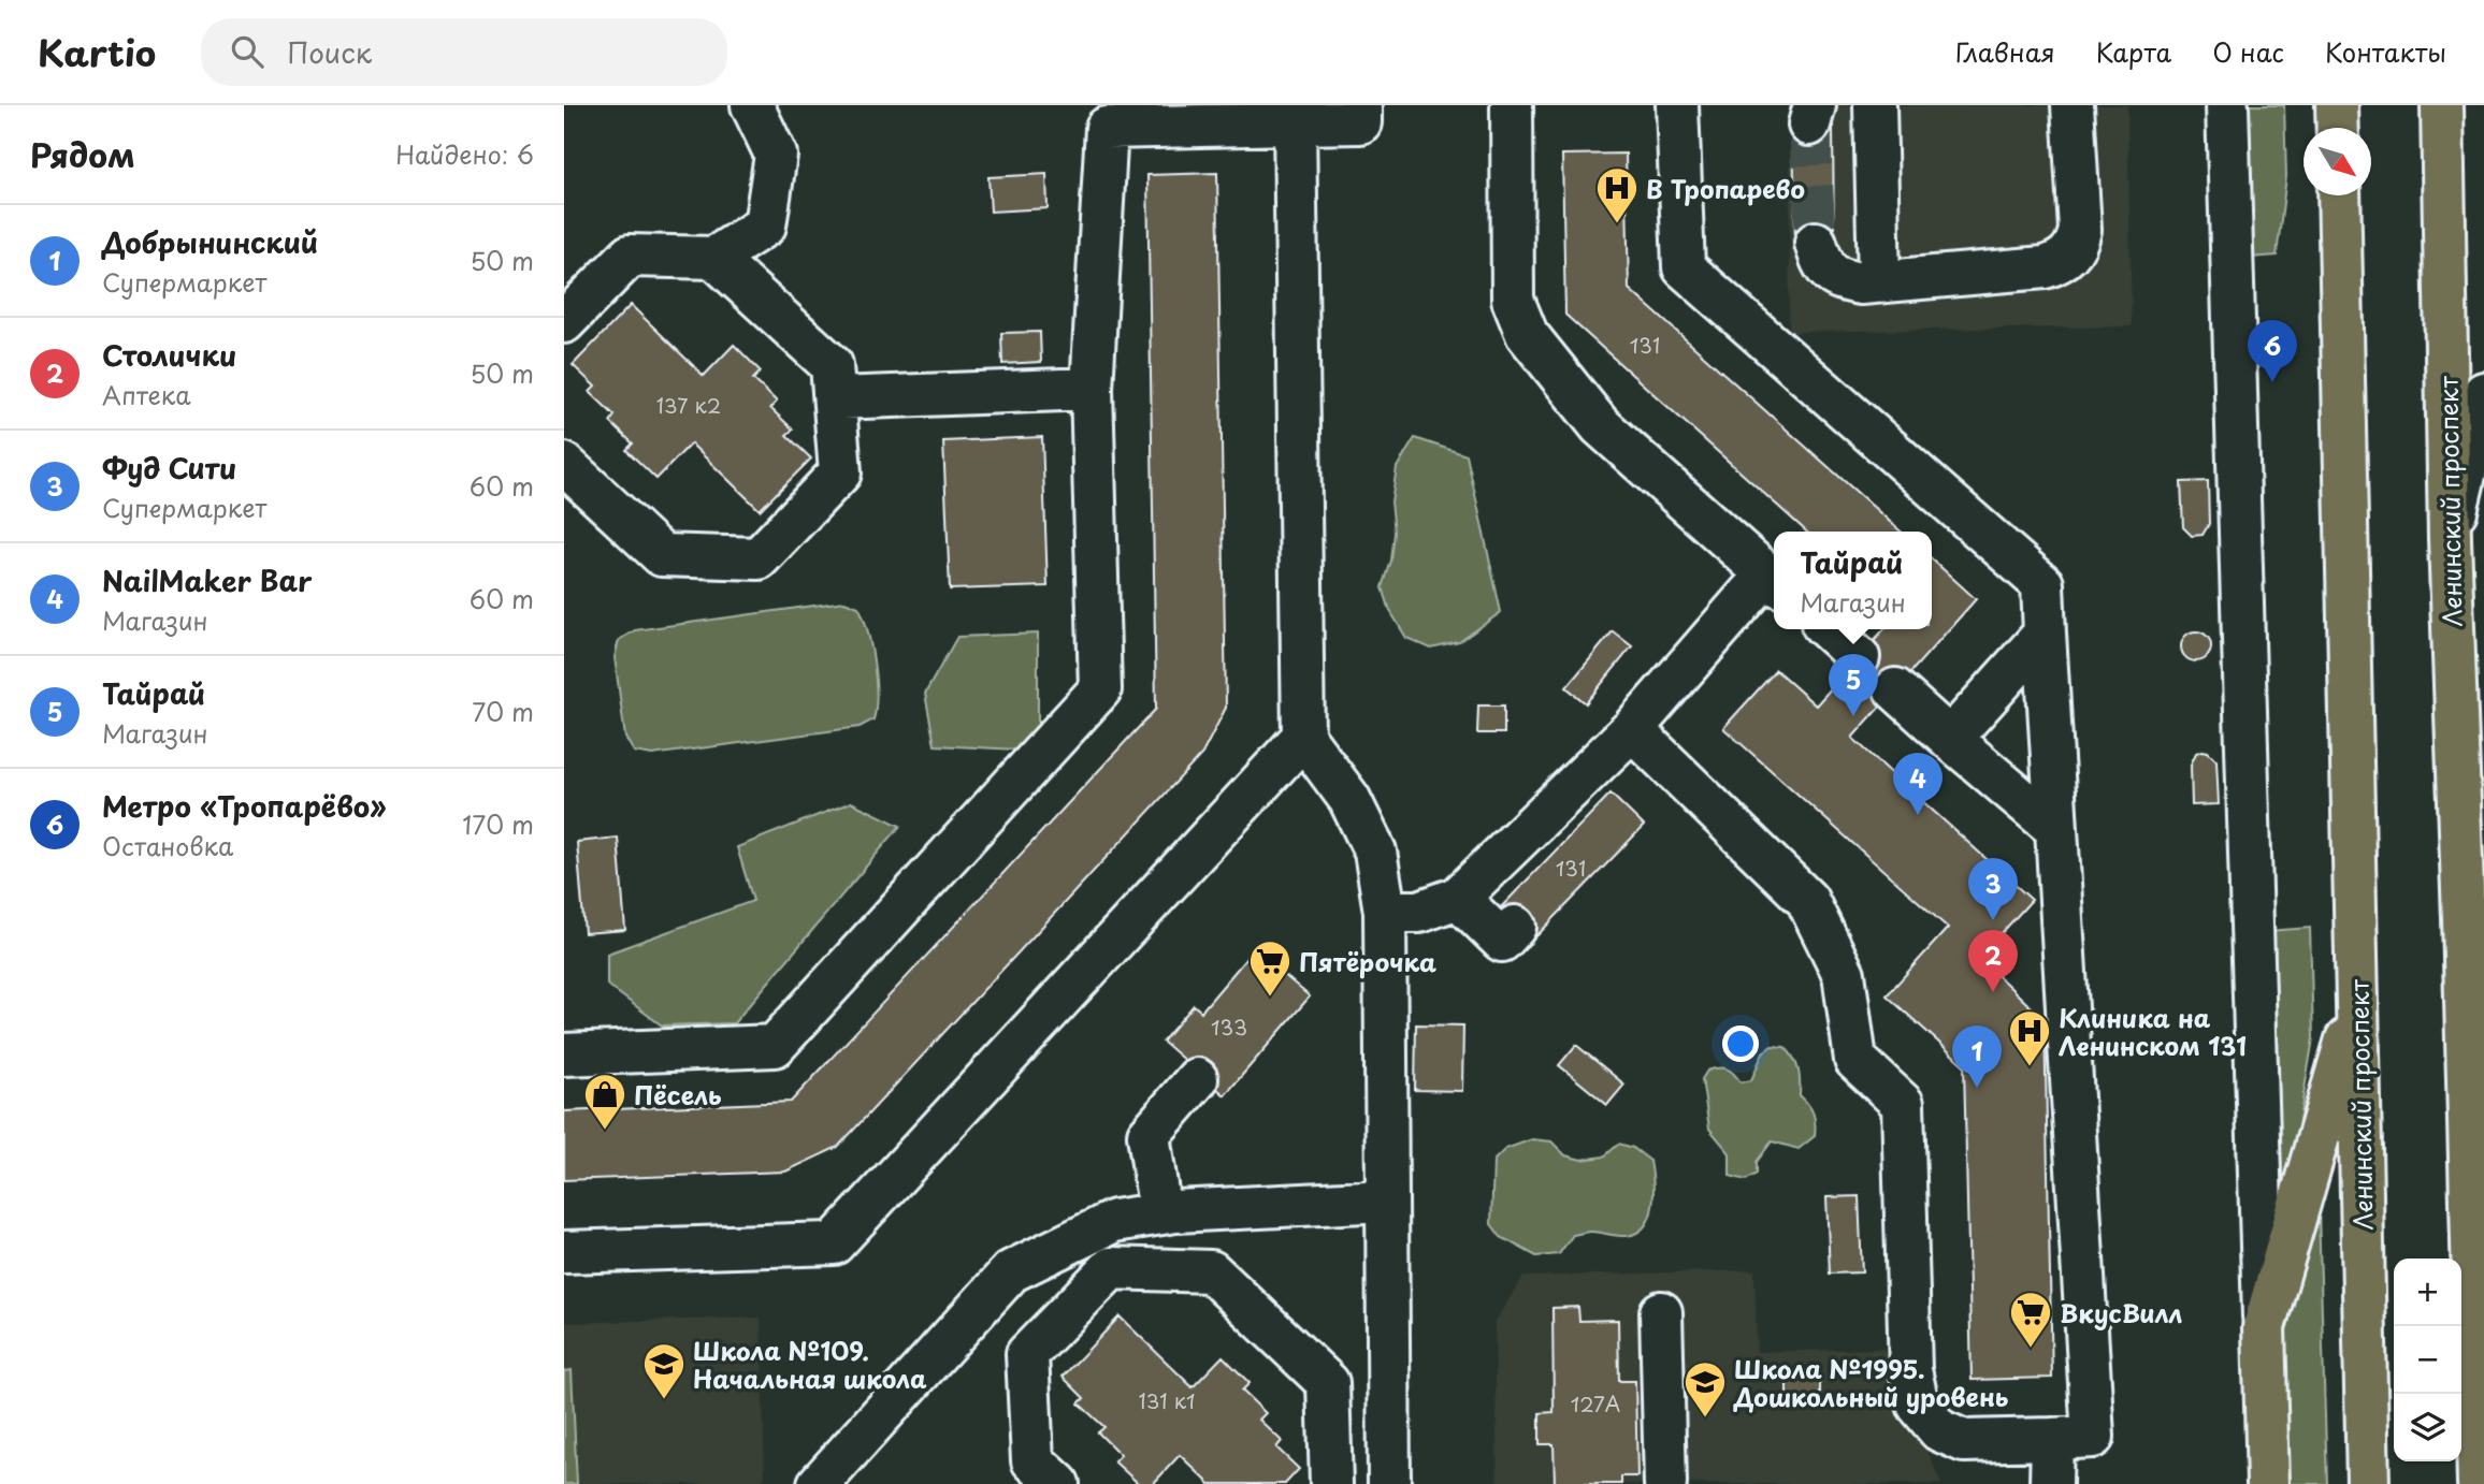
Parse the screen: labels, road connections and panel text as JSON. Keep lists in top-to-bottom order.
{
  "streets": {
    "main road": ["Ленинский проспект"]
  },
  "places": {
    "hospital": ["В Тропарево", "Клиника на Ленинском 131"],
    "supermarket": ["Пятёрочка", "ВкусВилл"],
    "shop": ["Пёсель"],
    "school or university": ["Школа №109. Начальная школа", "Школа №1995. Дошкольный уровень"]
  },
  "house_numbers": [
    "131",
    "137 к2",
    "131",
    "133",
    "131 к1",
    "127А"
  ],
  "north": "bottom right",
  "page": {
    "header": "Kartio",
    "search": "Поиск",
    "nav": [
      "Главная",
      "Карта",
      "О нас",
      "Контакты"
    ],
    "heading": ["Рядом", "Найдено: 6"],
    "list": [
      {
        "mark": "1",
        "name": "Добрынинский",
        "note": "Супермаркет",
        "value": "50 m"
      },
      {
        "mark": "2",
        "name": "Столички",
        "note": "Аптека",
        "value": "50 m"
      },
      {
        "mark": "3",
        "name": "Фуд Сити",
        "note": "Супермаркет",
        "value": "60 m"
      },
      {
        "mark": "4",
        "name": "NailMaker Bar",
        "note": "Магазин",
        "value": "60 m"
      },
      {
        "mark": "5",
        "name": "Тайрай",
        "note": "Магазин",
        "value": "70 m"
      },
      {
        "mark": "6",
        "name": "Метро «Тропарёво»",
        "note": "Остановка",
        "value": "170 m"
      }
    ],
    "pins": [
      "6",
      "5",
      "4",
      "3",
      "2",
      "1"
    ],
    "popup": ["Тайрай", "Магазин"],
    "map_buttons": ["+", "−"]
  }
}
